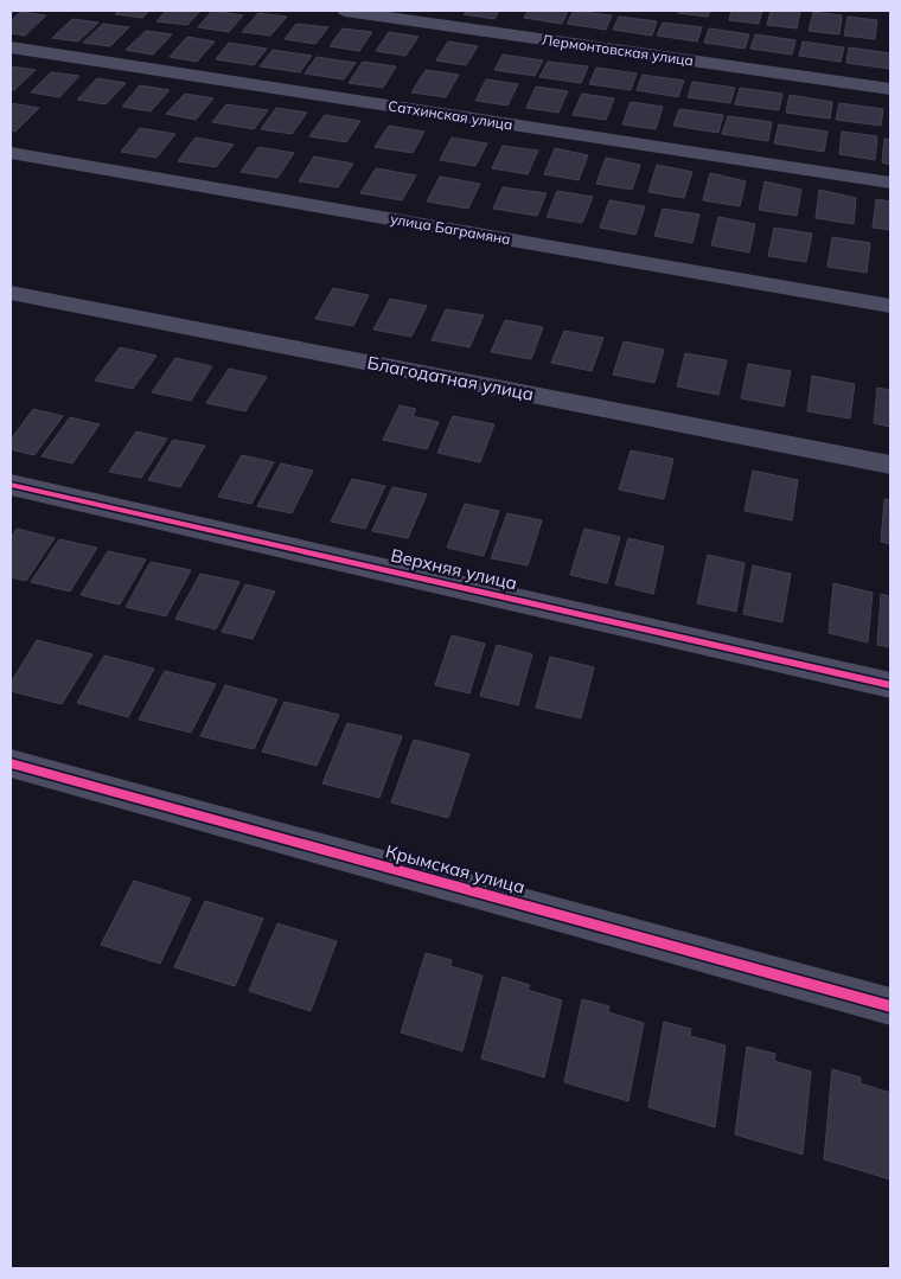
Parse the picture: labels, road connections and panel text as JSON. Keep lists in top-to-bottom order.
{
  "streets": {
    "street": [
      "Лермонтовская улица",
      "Сатхинская улица",
      "улица Баграмяна",
      "Благодатная улица",
      "Верхняя улица",
      "Крымская улица"
    ]
  }
}
